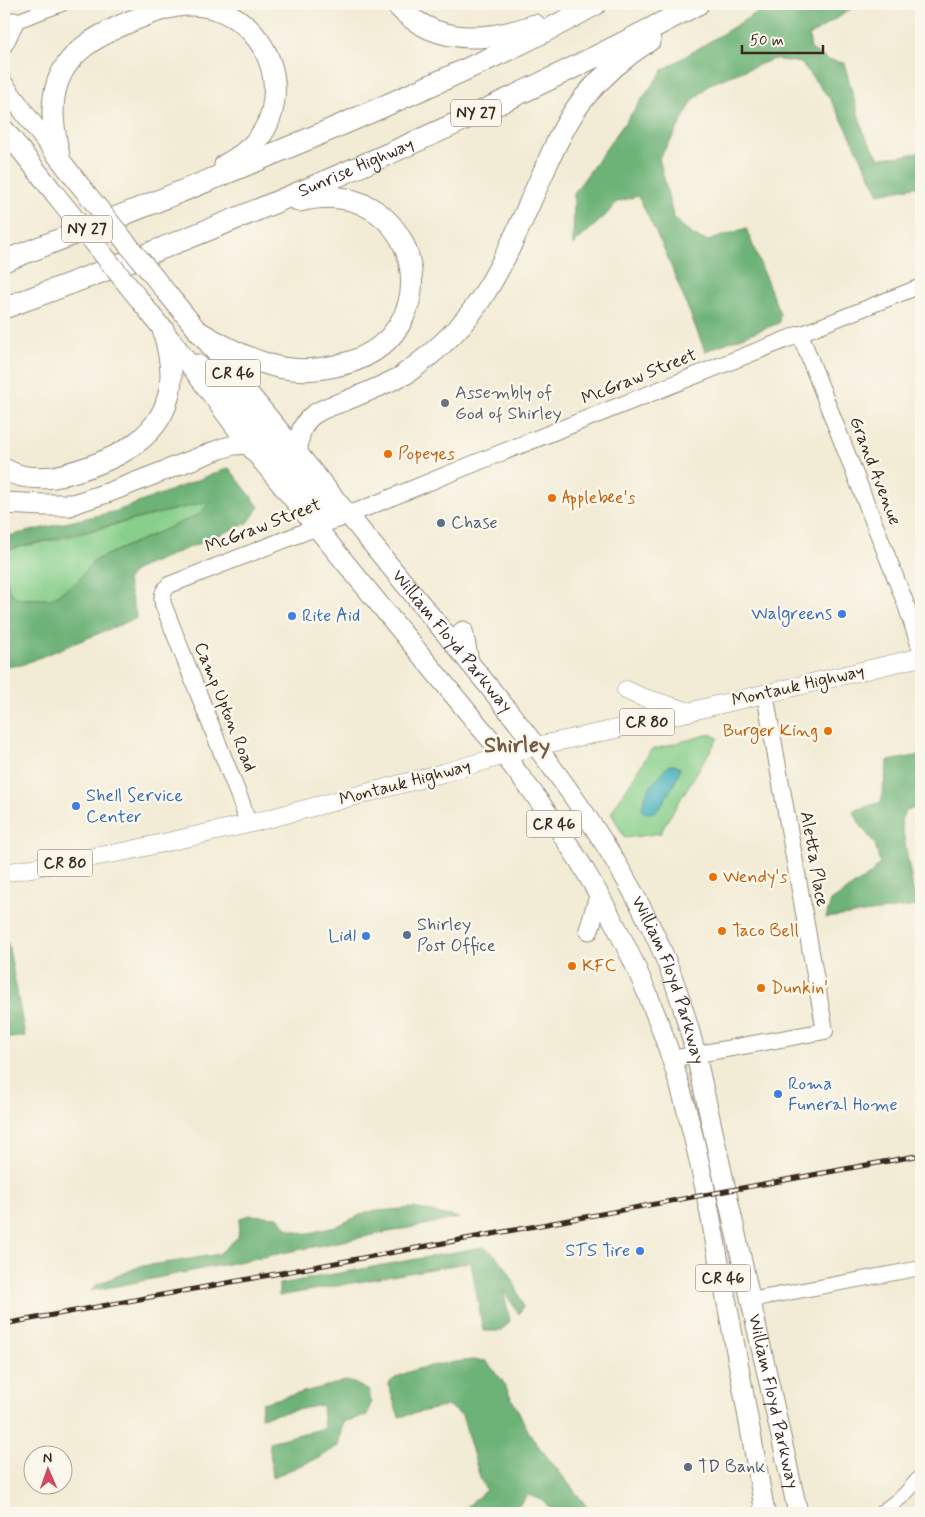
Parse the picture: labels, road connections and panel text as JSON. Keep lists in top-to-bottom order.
{
  "streets": {
    "highway": [
      "NY 27",
      "Sunrise Highway",
      "CR 46",
      "William Floyd Parkway"
    ],
    "main road": [
      "McGraw Street",
      "Grand Avenue",
      "Montauk Highway",
      "Camp Upton Road",
      "CR 80",
      "Aletta Place"
    ]
  },
  "crossings": [
    ["McGraw Street", "Grand Avenue"],
    ["McGraw Street", "William Floyd Parkway"],
    ["McGraw Street", "Camp Upton Road"],
    ["William Floyd Parkway", "Montauk Highway"],
    ["William Floyd Parkway", "Aletta Place"],
    ["Montauk Highway", "Camp Upton Road"],
    ["Montauk Highway", "Aletta Place"]
  ],
  "districts": ["Shirley"],
  "places": [
    "Assembly of God of Shirley",
    "Popeyes",
    "Applebee's",
    "Chase",
    "Walgreens",
    "Rite Aid",
    "Burger King",
    "Shell Service Center",
    "Wendy's",
    "Taco Bell",
    "Shirley Post Office",
    "Lidl",
    "KFC",
    "Dunkin'",
    "Roma Funeral Home",
    "STS Tire",
    "TD Bank"
  ],
  "scale_bar": "50 m",
  "north": "top"
}
